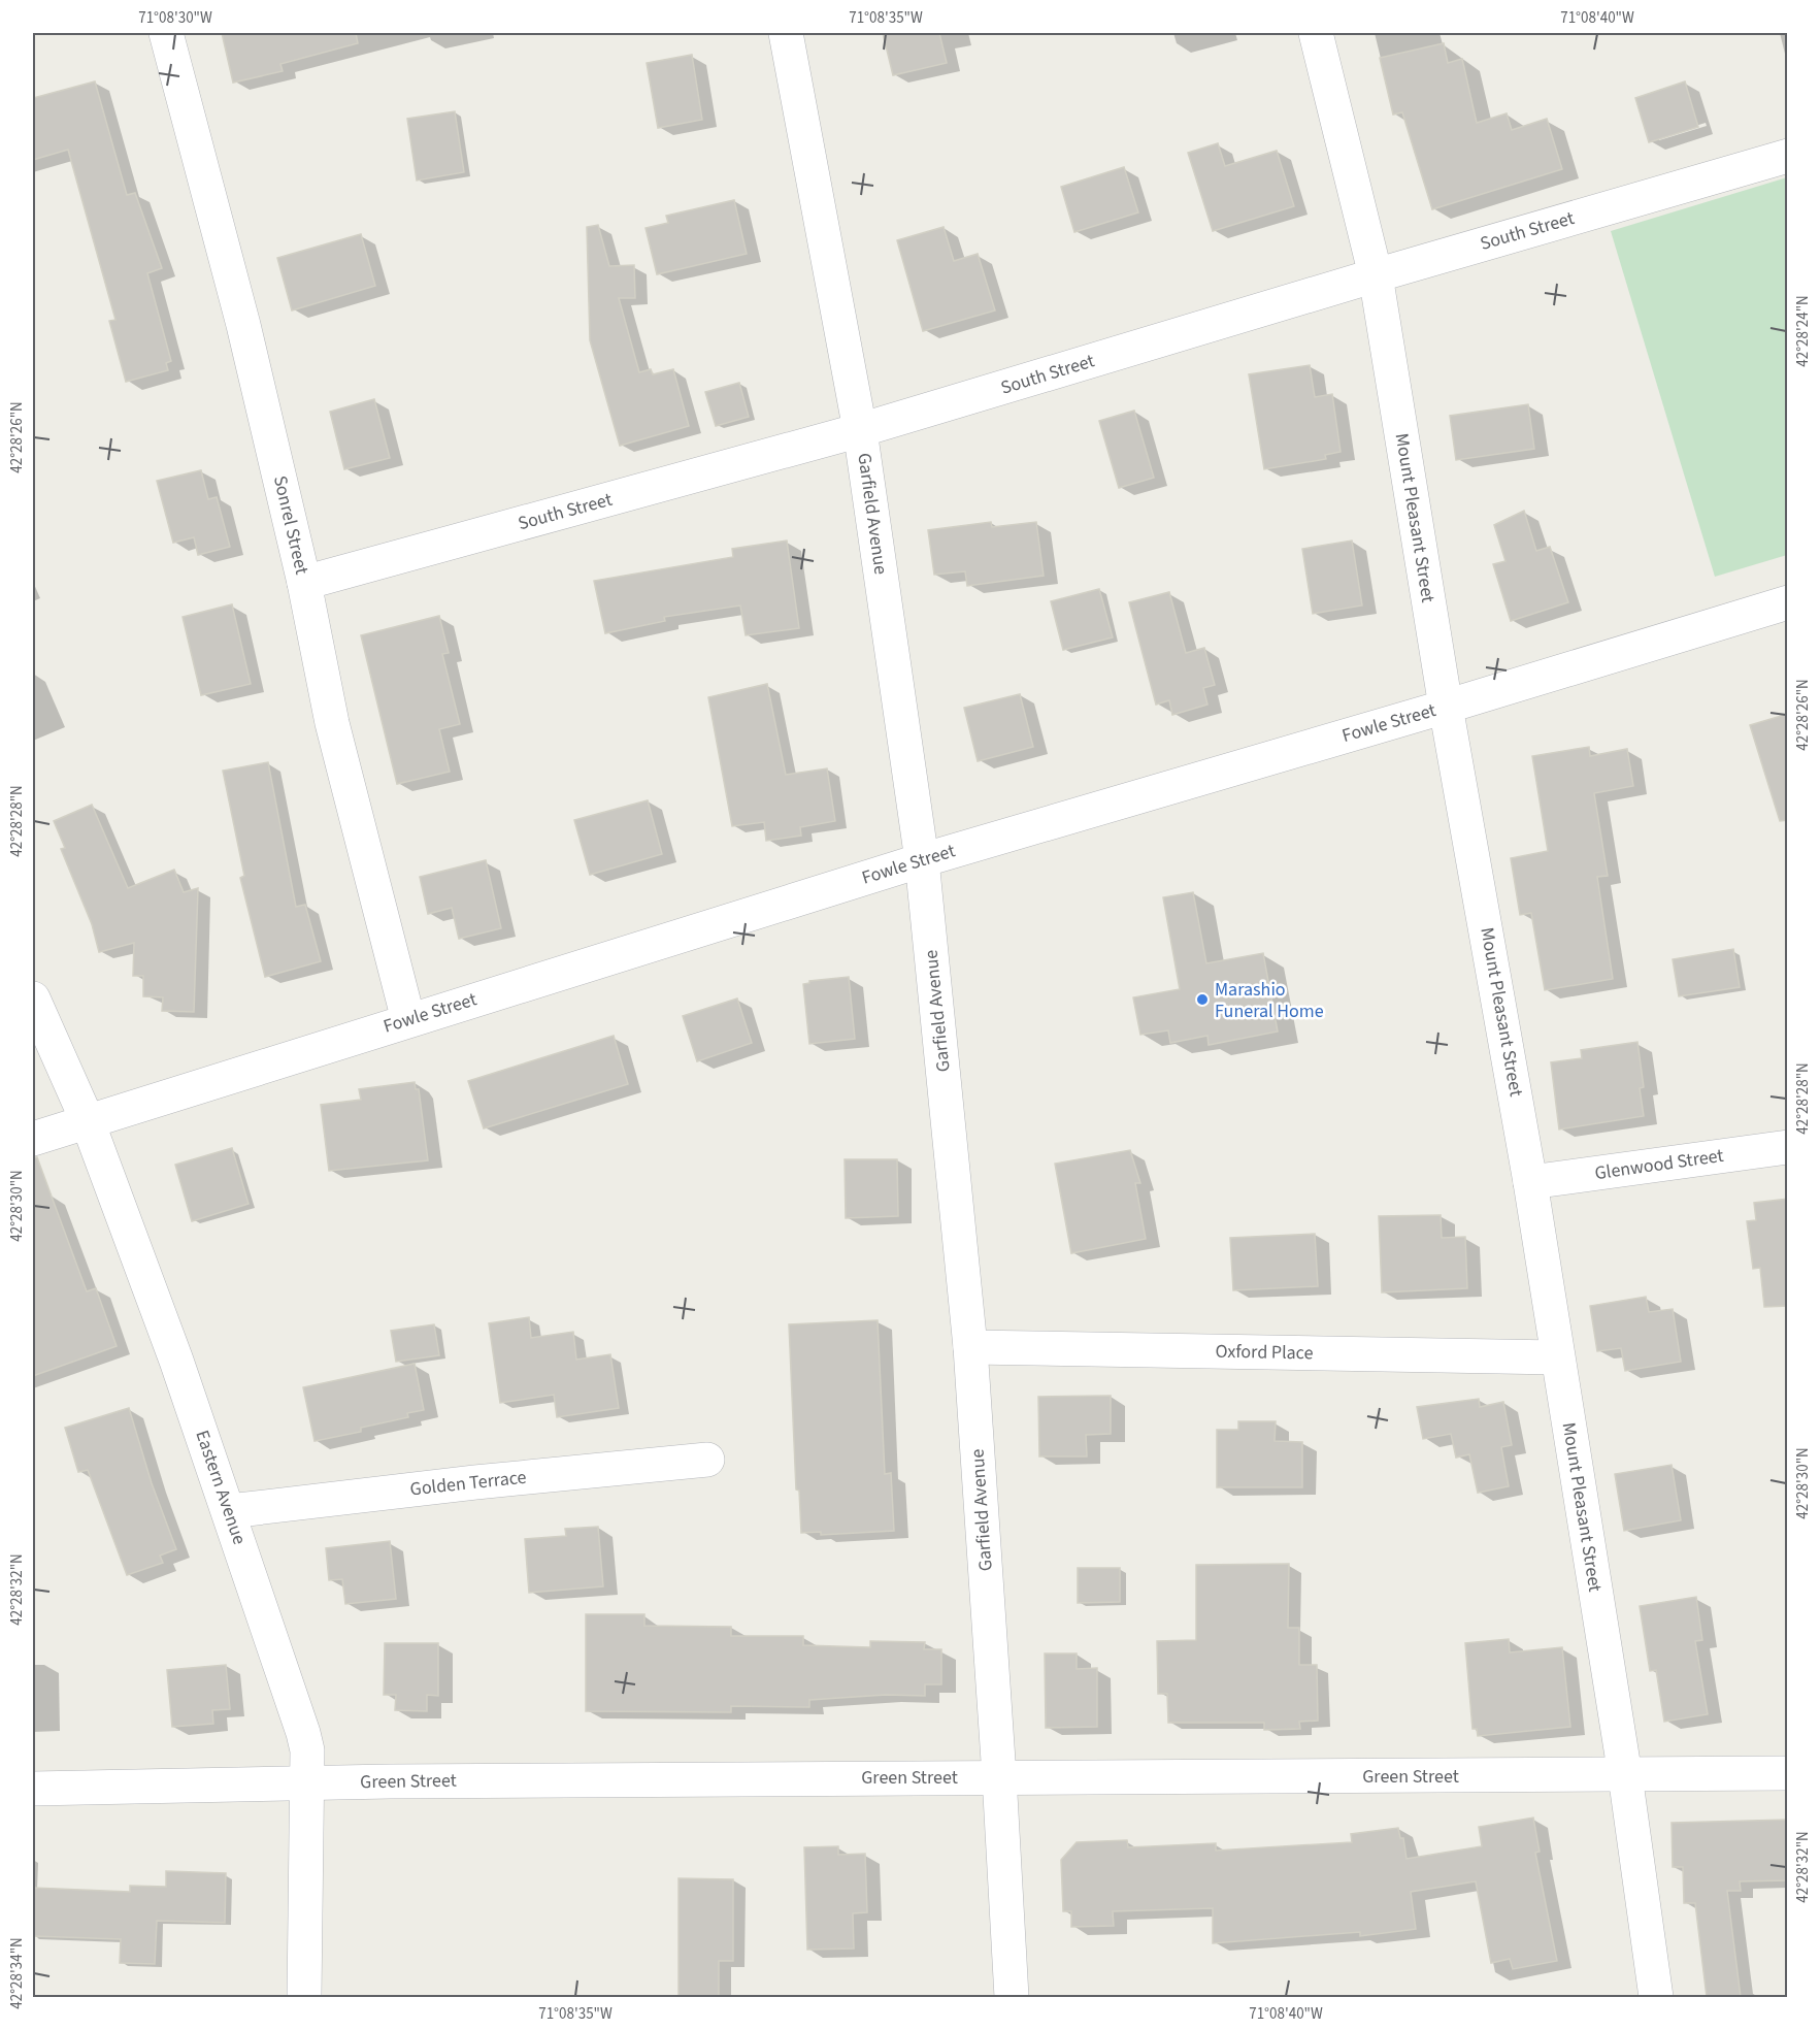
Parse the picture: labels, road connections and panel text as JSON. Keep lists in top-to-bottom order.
{
  "streets": {
    "street": [
      "South Street",
      "Garfield Avenue",
      "Mount Pleasant Street",
      "Sonrel Street",
      "Fowle Street",
      "Glenwood Street",
      "Oxford Place",
      "Golden Terrace",
      "Eastern Avenue",
      "Green Street"
    ]
  },
  "crossings": [
    ["South Street", "Garfield Avenue"],
    ["South Street", "Mount Pleasant Street"],
    ["South Street", "Sonrel Street"],
    ["Garfield Avenue", "Fowle Street"],
    ["Garfield Avenue", "Oxford Place"],
    ["Garfield Avenue", "Green Street"],
    ["Mount Pleasant Street", "Fowle Street"],
    ["Mount Pleasant Street", "Glenwood Street"],
    ["Mount Pleasant Street", "Oxford Place"],
    ["Mount Pleasant Street", "Green Street"],
    ["Sonrel Street", "Fowle Street"],
    ["Fowle Street", "Eastern Avenue"],
    ["Golden Terrace", "Eastern Avenue"],
    ["Eastern Avenue", "Green Street"]
  ],
  "places": ["Marashio Funeral Home"],
  "coordinates": [
    "71°08'30\"W",
    "71°08'35\"W",
    "71°08'40\"W",
    "42°28'24\"N",
    "42°28'26\"N",
    "42°28'28\"N",
    "42°28'30\"N",
    "42°28'32\"N",
    "42°28'34\"N"
  ]
}
